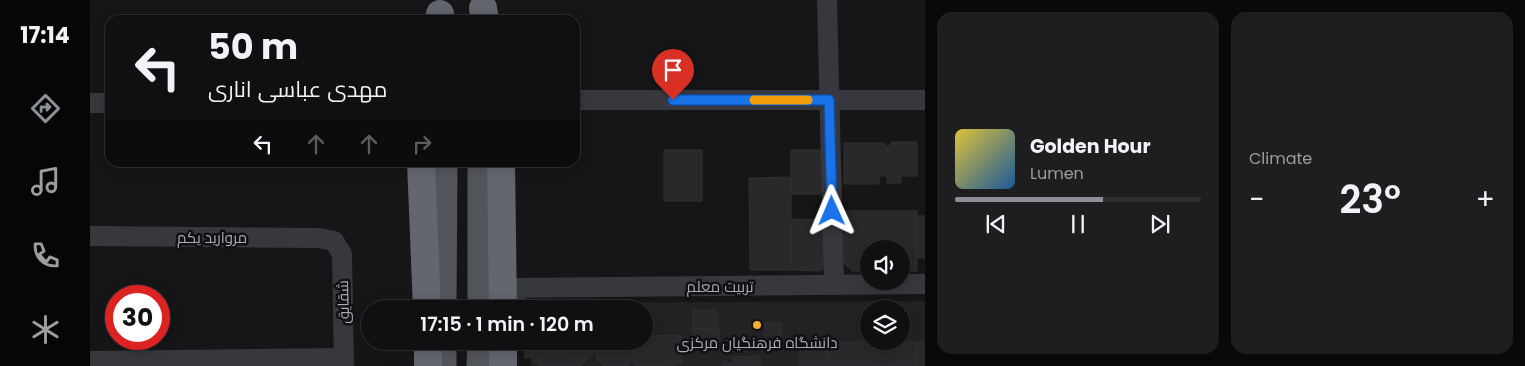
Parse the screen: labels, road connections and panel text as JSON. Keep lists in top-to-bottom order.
{
  "streets": {
    "street": ["مروارید یکم", "تربیت معلم", "شقایق"]
  },
  "crossings": [
    ["مروارید یکم", "شقایق"]
  ],
  "places": ["دانشگاه فرهنگیان مرکزی"],
  "page": {
    "tabs": "17:14",
    "tile": "Climate",
    "turn": ["50 m", "مهدی عباسی اناری"],
    "song": ["Golden Hour", "Lumen"],
    "heat": ["−", "23°", "+"],
    "limit": "30",
    "trip": "17:15 · 1 min · 120 m"
  }
}
